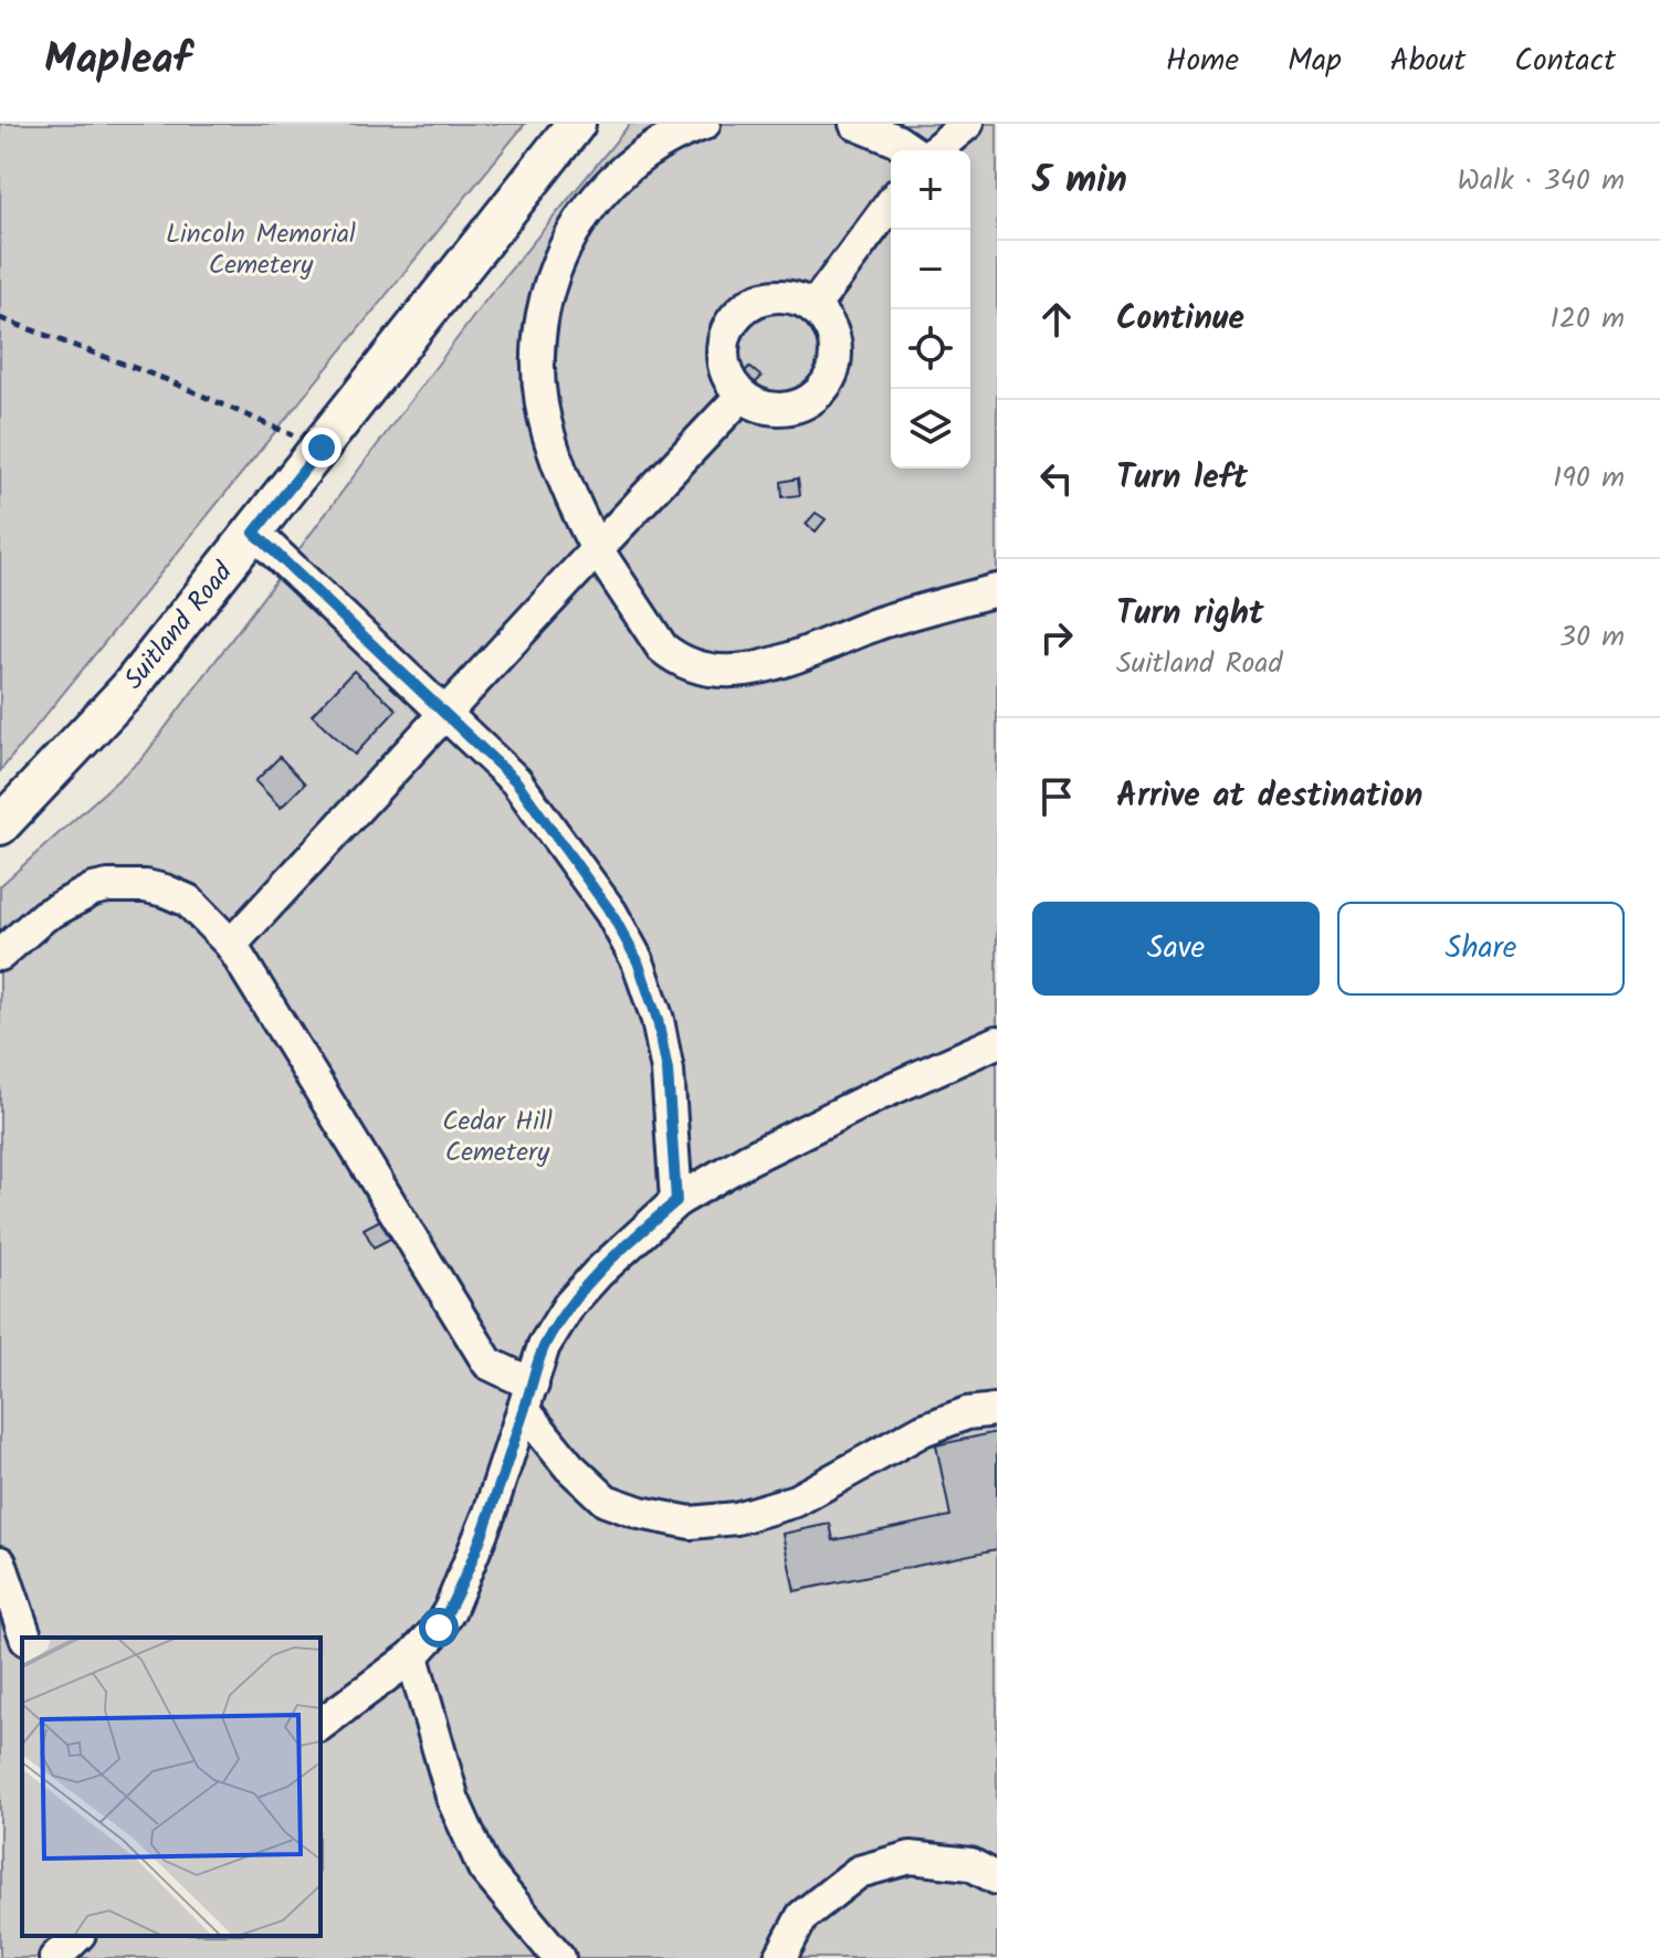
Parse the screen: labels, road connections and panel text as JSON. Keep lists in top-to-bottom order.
{
  "streets": {
    "main road": ["Suitland Road"]
  },
  "parks": ["Lincoln Memorial Cemetery", "Cedar Hill Cemetery"],
  "page": {
    "header": "Mapleaf",
    "nav": [
      "Home",
      "Map",
      "About",
      "Contact"
    ],
    "heading": ["5 min", "Walk · 340 m"],
    "map_buttons": ["+", "−"],
    "list": [
      ["Continue", "120 m"],
      ["Turn left", "190 m"],
      ["Turn right", "Suitland Road", "30 m"],
      "Arrive at destination"
    ],
    "buttons": ["Save", "Share"]
  }
}
